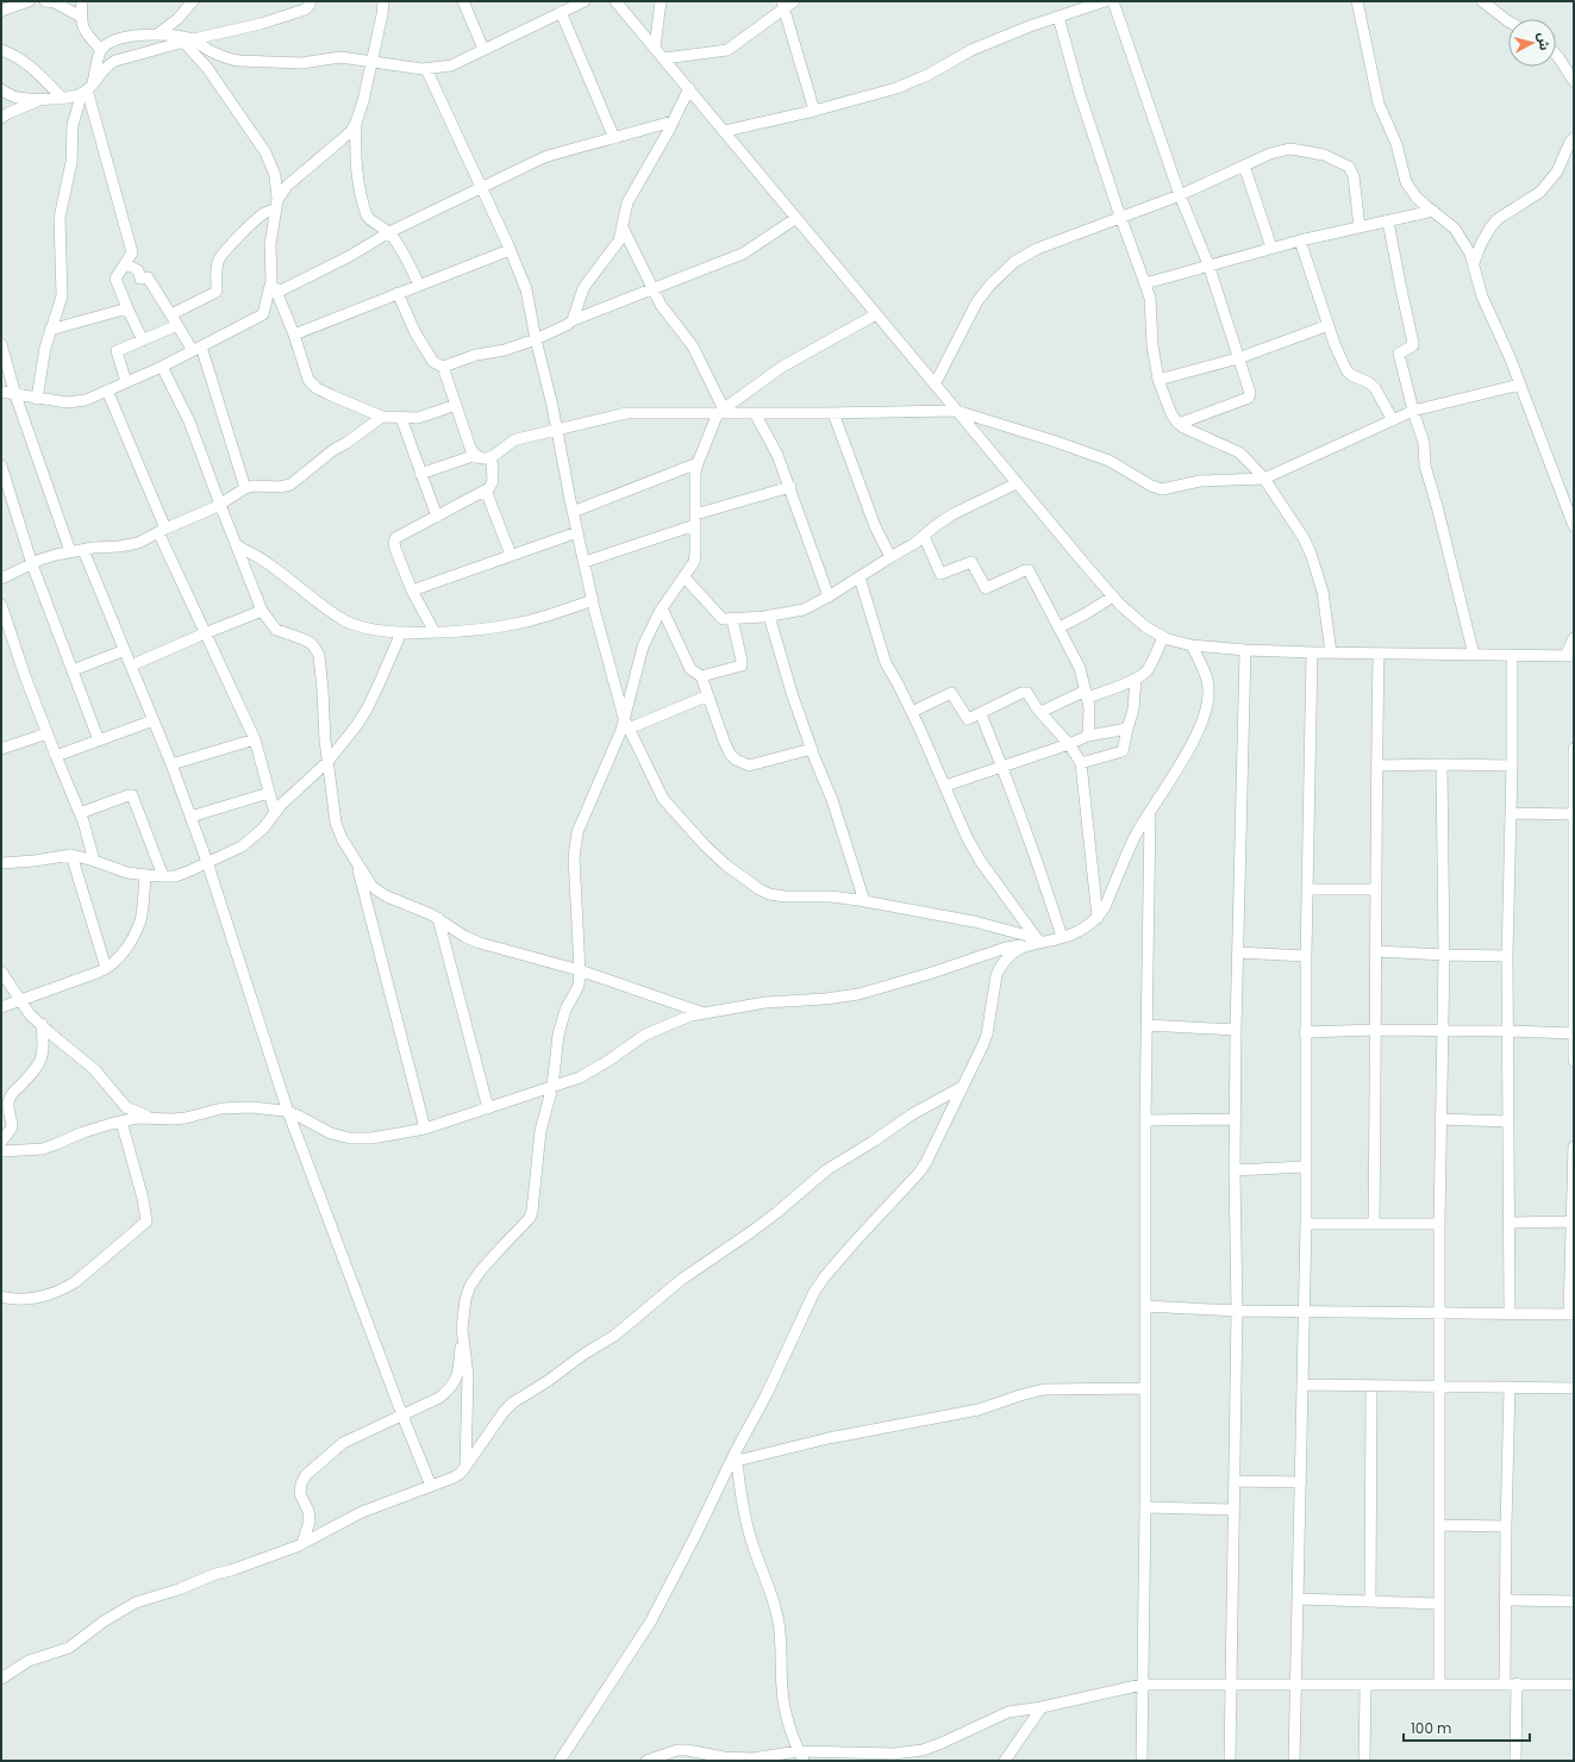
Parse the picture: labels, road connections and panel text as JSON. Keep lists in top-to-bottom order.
{
  "scale_bar": "100 m",
  "north": "right"
}
